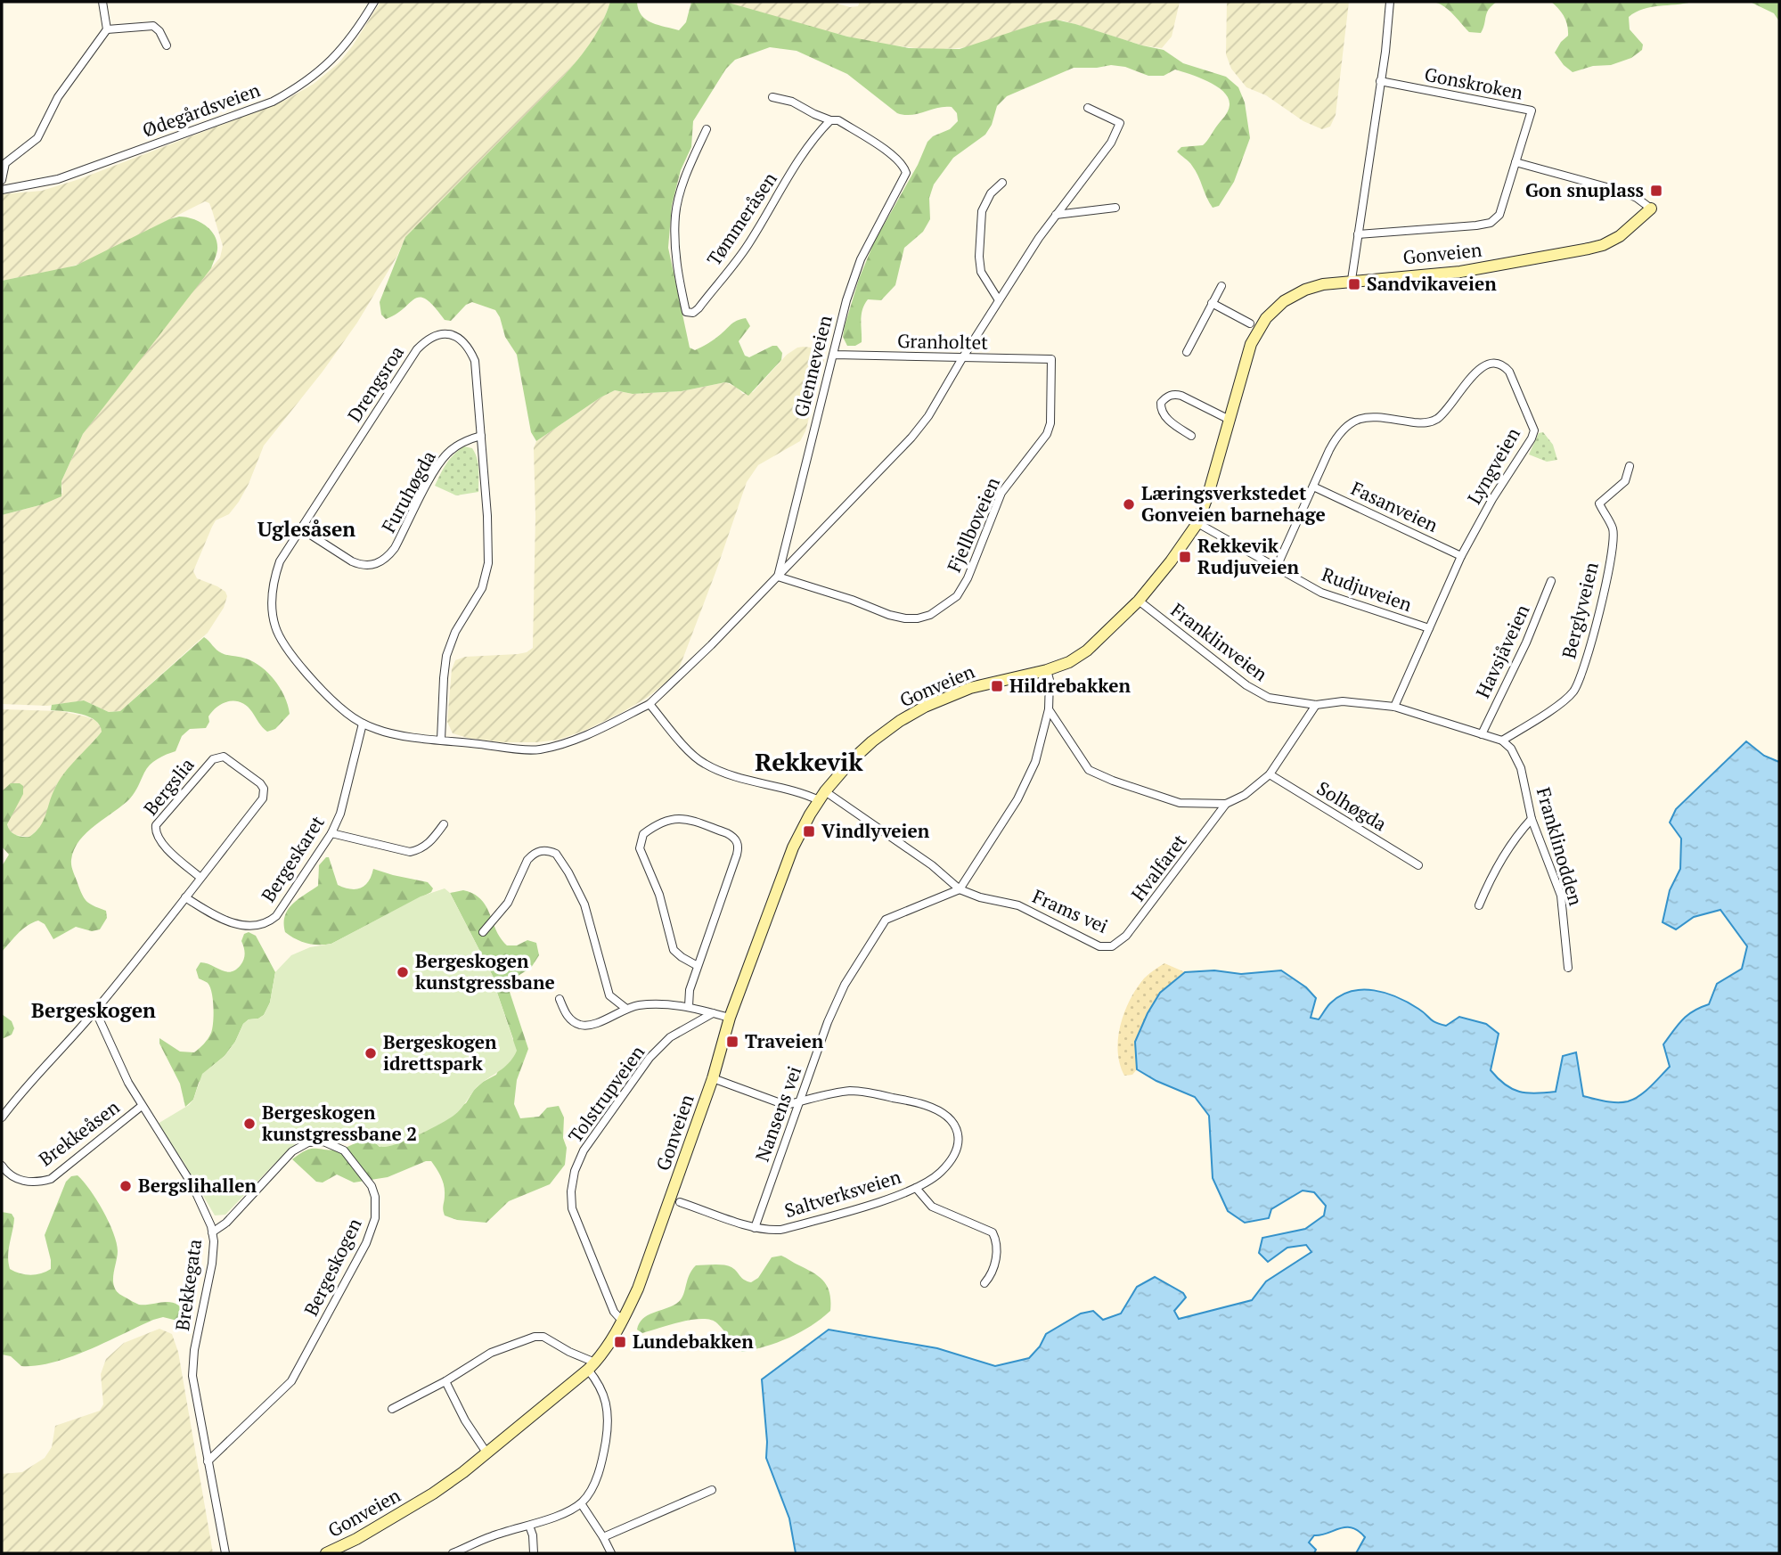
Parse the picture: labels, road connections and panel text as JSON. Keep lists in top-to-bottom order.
{
  "streets": {
    "street": [
      "Gonskroken",
      "Ødegårdsveien",
      "Tømmeråsen",
      "Gonveien",
      "Granholtet",
      "Glenneveien",
      "Drengsroa",
      "Lyngveien",
      "Furuhøgda",
      "Fasanveien",
      "Fjellboveien",
      "Rudjuveien",
      "Berglyveien",
      "Franklinveien",
      "Havsjåveien",
      "Bergslia",
      "Solhøgda",
      "Franklinodden",
      "Bergeskaret",
      "Hvalfaret",
      "Frams vei",
      "Tolstrupveien",
      "Nansens vei",
      "Brekkeåsen",
      "Saltverksveien",
      "Bergeskogen",
      "Brekkegata"
    ]
  },
  "crossings": [
    ["Tømmeråsen", "Glenneveien"],
    ["Gonveien", "Rudjuveien"],
    ["Gonveien", "Franklinveien"],
    ["Gonveien", "Frams vei"],
    ["Gonveien", "Tolstrupveien"],
    ["Granholtet", "Glenneveien"],
    ["Granholtet", "Fjellboveien"],
    ["Glenneveien", "Fjellboveien"],
    ["Drengsroa", "Furuhøgda"],
    ["Drengsroa", "Bergeskaret"],
    ["Lyngveien", "Fasanveien"],
    ["Lyngveien", "Rudjuveien"],
    ["Berglyveien", "Franklinveien"],
    ["Berglyveien", "Franklinodden"],
    ["Franklinveien", "Havsjåveien"],
    ["Franklinveien", "Franklinodden"],
    ["Bergslia", "Bergeskaret"],
    ["Bergslia", "Brekkegata"],
    ["Hvalfaret", "Frams vei"],
    ["Frams vei", "Nansens vei"],
    ["Nansens vei", "Saltverksveien"],
    ["Brekkeåsen", "Brekkegata"],
    ["Bergeskogen", "Brekkegata"]
  ],
  "districts": ["Uglesåsen", "Rekkevik", "Bergeskogen"],
  "places": {
    "transit": [
      "Gon snuplass",
      "Sandvikaveien",
      "Rekkevik Rudjuveien",
      "Hildrebakken",
      "Vindlyveien",
      "Traveien",
      "Lundebakken"
    ],
    "other": [
      "Læringsverkstedet Gonveien barnehage",
      "Bergeskogen kunstgressbane",
      "Bergeskogen idrettspark",
      "Bergeskogen kunstgressbane 2",
      "Bergslihallen"
    ]
  }
}
